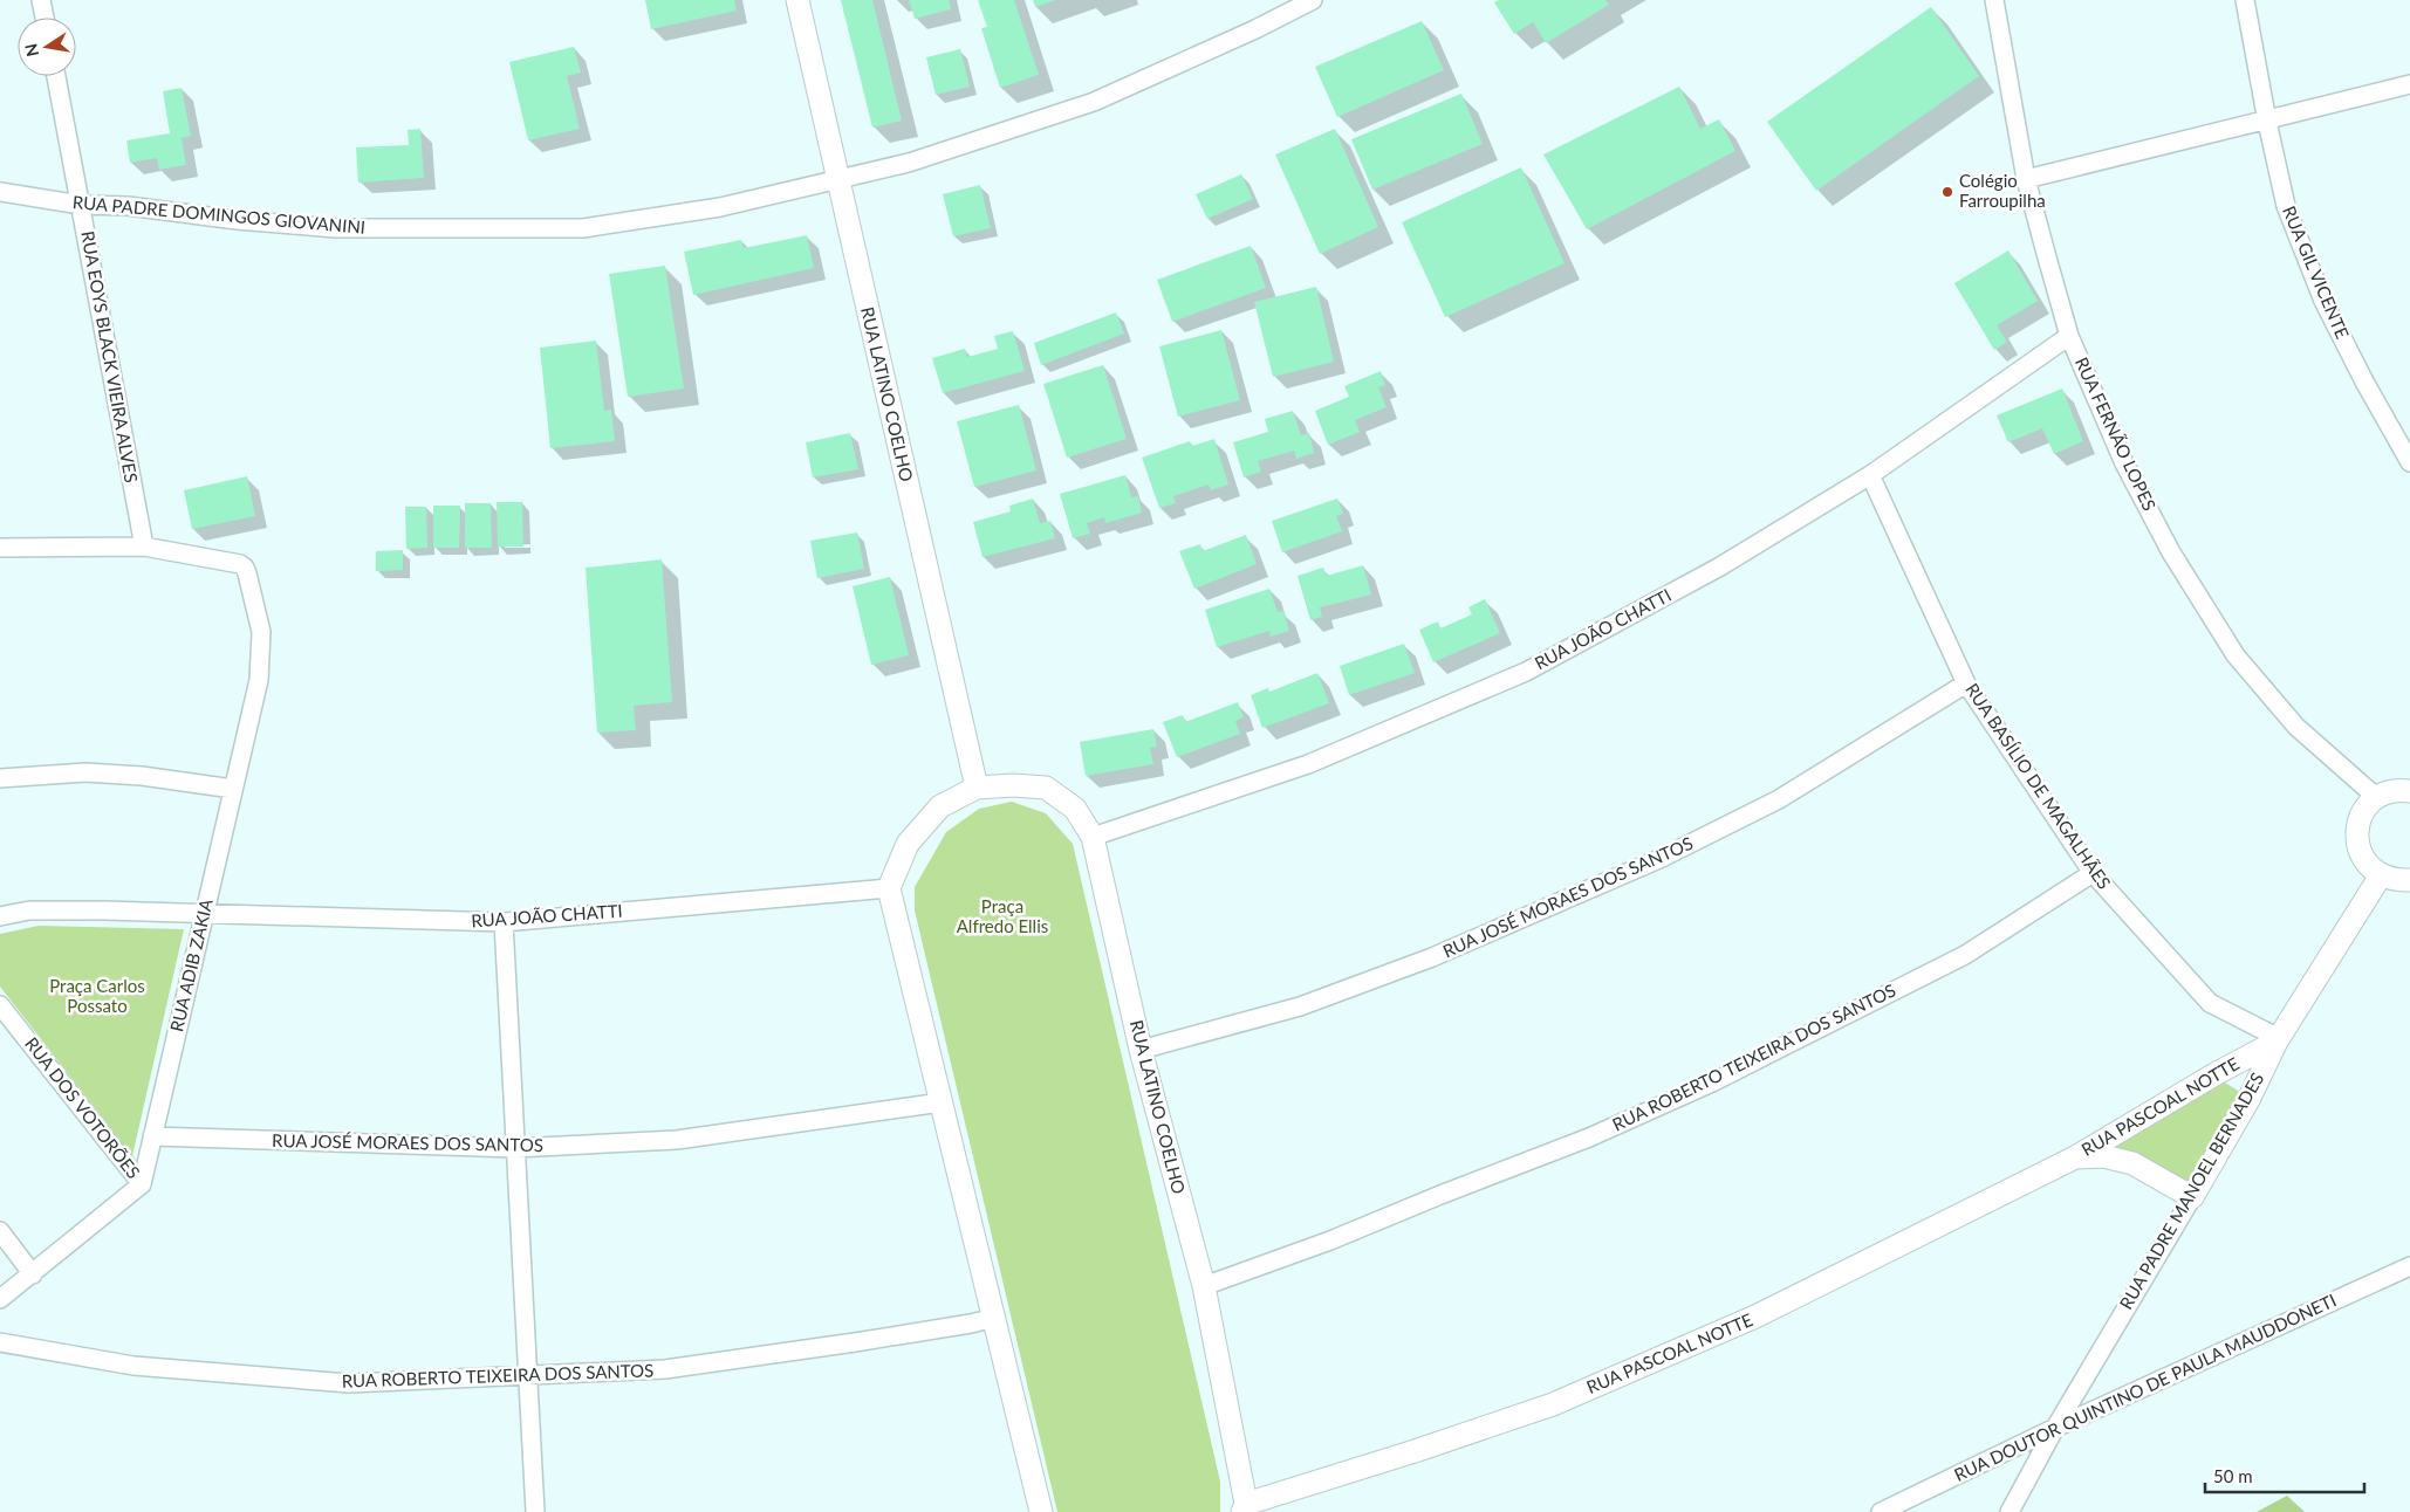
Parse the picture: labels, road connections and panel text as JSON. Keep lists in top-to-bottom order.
{
  "streets": {
    "street": [
      "RUA PADRE DOMINGOS GIOVANINI",
      "RUA GIL VICENTE",
      "RUA EOYS BLACK VIEIRA ALVES",
      "RUA LATINO COELHO",
      "RUA FERNÃO LOPES",
      "RUA JOÃO CHATTI",
      "RUA BASÍLIO DE MAGALHÃES",
      "RUA JOSÉ MORAES DOS SANTOS",
      "RUA ADIB ZAKIA",
      "RUA ROBERTO TEIXEIRA DOS SANTOS",
      "RUA PASCOAL NOTTE",
      "RUA DOS VOTORÕES",
      "RUA PADRE MANOEL BERNADES",
      "RUA DOUTOR QUINTINO DE PAULA MAUDDONETI"
    ]
  },
  "crossings": [
    ["RUA PADRE DOMINGOS GIOVANINI", "RUA EOYS BLACK VIEIRA ALVES"],
    ["RUA PADRE DOMINGOS GIOVANINI", "RUA LATINO COELHO"],
    ["RUA EOYS BLACK VIEIRA ALVES", "RUA ADIB ZAKIA"],
    ["RUA LATINO COELHO", "RUA JOÃO CHATTI"],
    ["RUA LATINO COELHO", "RUA JOSÉ MORAES DOS SANTOS"],
    ["RUA LATINO COELHO", "RUA ROBERTO TEIXEIRA DOS SANTOS"],
    ["RUA LATINO COELHO", "RUA PASCOAL NOTTE"],
    ["RUA FERNÃO LOPES", "RUA JOÃO CHATTI"],
    ["RUA JOÃO CHATTI", "RUA BASÍLIO DE MAGALHÃES"],
    ["RUA JOÃO CHATTI", "RUA ADIB ZAKIA"],
    ["RUA BASÍLIO DE MAGALHÃES", "RUA JOSÉ MORAES DOS SANTOS"],
    ["RUA BASÍLIO DE MAGALHÃES", "RUA ROBERTO TEIXEIRA DOS SANTOS"],
    ["RUA BASÍLIO DE MAGALHÃES", "RUA PASCOAL NOTTE"],
    ["RUA BASÍLIO DE MAGALHÃES", "RUA PADRE MANOEL BERNADES"],
    ["RUA JOSÉ MORAES DOS SANTOS", "RUA ADIB ZAKIA"],
    ["RUA ADIB ZAKIA", "RUA DOS VOTORÕES"],
    ["RUA PASCOAL NOTTE", "RUA PADRE MANOEL BERNADES"],
    ["RUA PADRE MANOEL BERNADES", "RUA DOUTOR QUINTINO DE PAULA MAUDDONETI"]
  ],
  "parks": ["Praça Alfredo Ellis", "Praça Carlos Possato"],
  "places": ["Colégio Farroupilha"],
  "scale_bar": "50 m",
  "north": "left"
}
